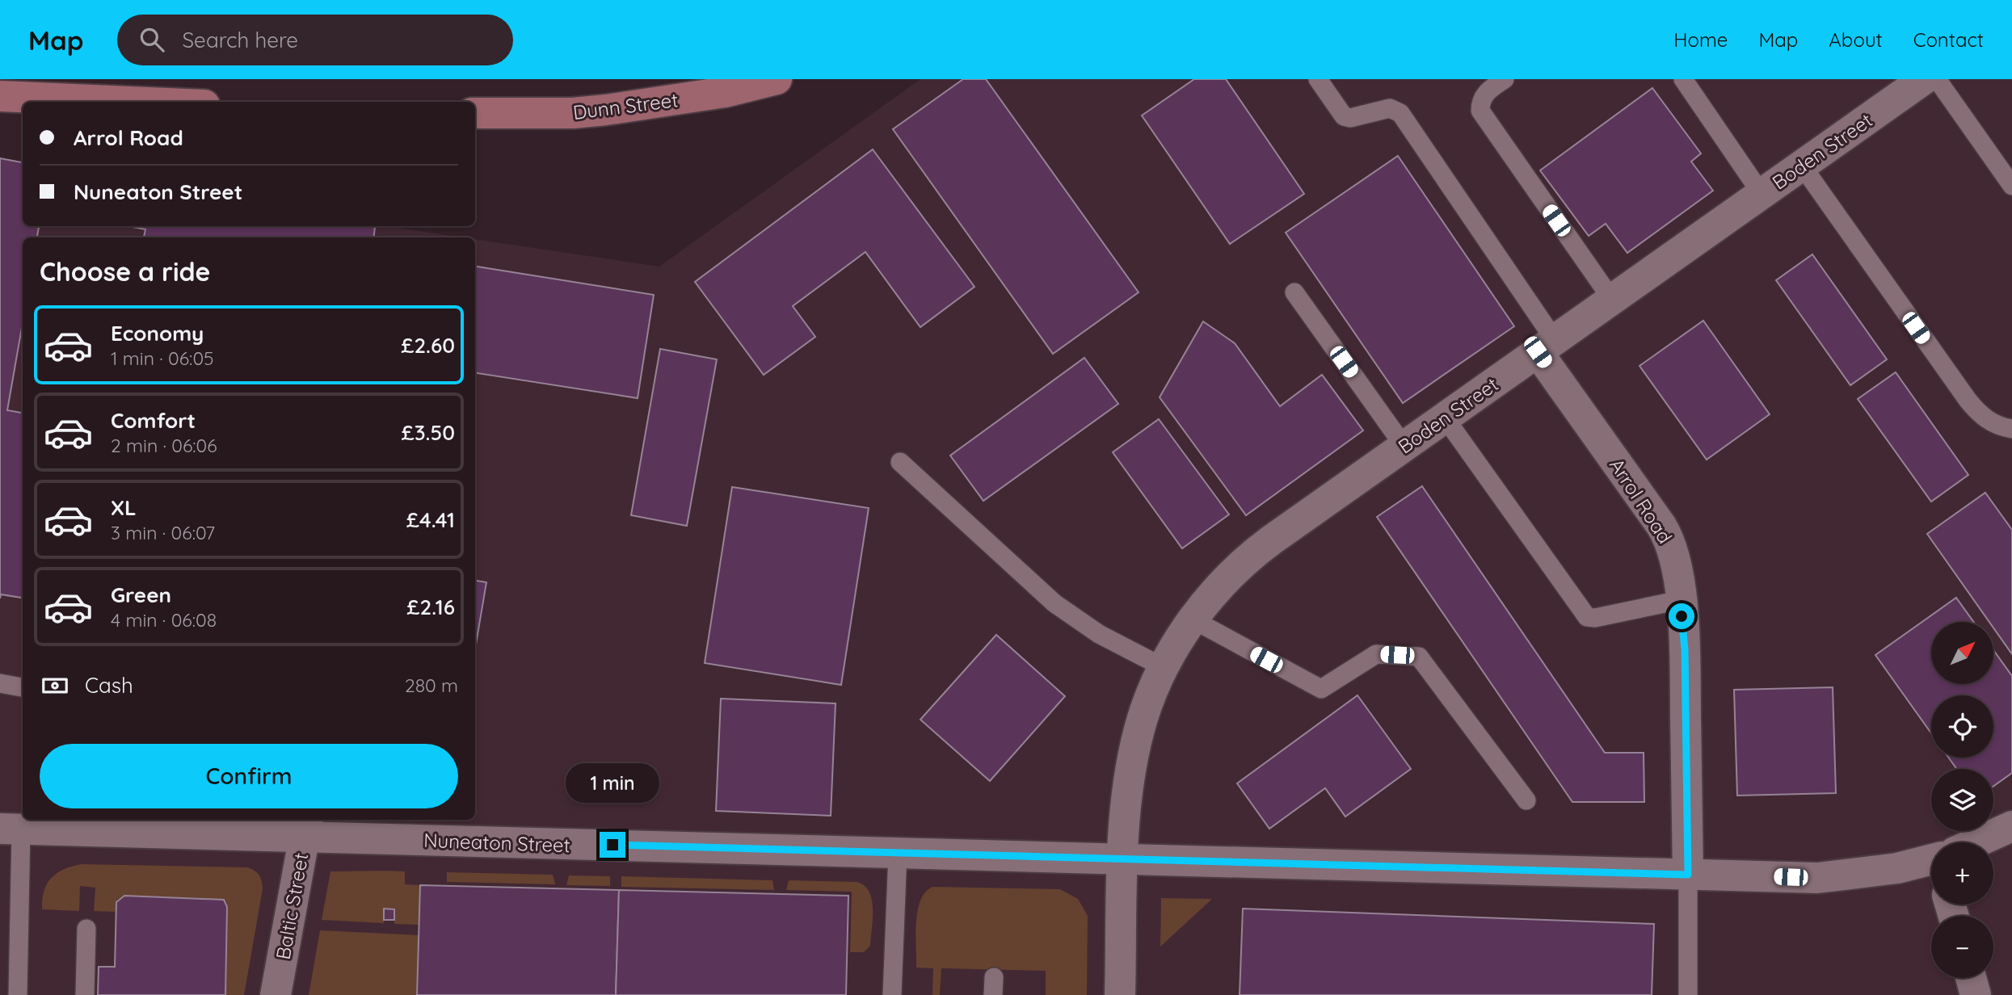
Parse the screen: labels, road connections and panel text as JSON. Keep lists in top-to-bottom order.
{
  "streets": {
    "main road": ["Dunn Street"],
    "street": [
      "Boden Street",
      "Arrol Road",
      "Nuneaton Street",
      "Baltic Street"
    ]
  },
  "crossings": [
    ["Boden Street", "Arrol Road"],
    ["Boden Street", "Nuneaton Street"],
    ["Arrol Road", "Nuneaton Street"],
    ["Nuneaton Street", "Baltic Street"]
  ],
  "north": "top right",
  "page": {
    "header": "Map",
    "search": "Search here",
    "nav": [
      "Home",
      "Map",
      "About",
      "Contact"
    ],
    "banner": ["Arrol Road", "Nuneaton Street"],
    "heading": "Choose a ride",
    "list": [
      {
        "name": "Economy",
        "note": "1 min · 06:05",
        "value": "£2.60"
      },
      {
        "name": "Comfort",
        "note": "2 min · 06:06",
        "value": "£3.50"
      },
      {
        "name": "XL",
        "note": "3 min · 06:07",
        "value": "£4.41"
      },
      {
        "name": "Green",
        "note": "4 min · 06:08",
        "value": "£2.16"
      }
    ],
    "map_buttons": ["+", "−"],
    "pay": ["Cash", "280 m"],
    "buttons": "Confirm",
    "bubble": "1 min"
  }
}
